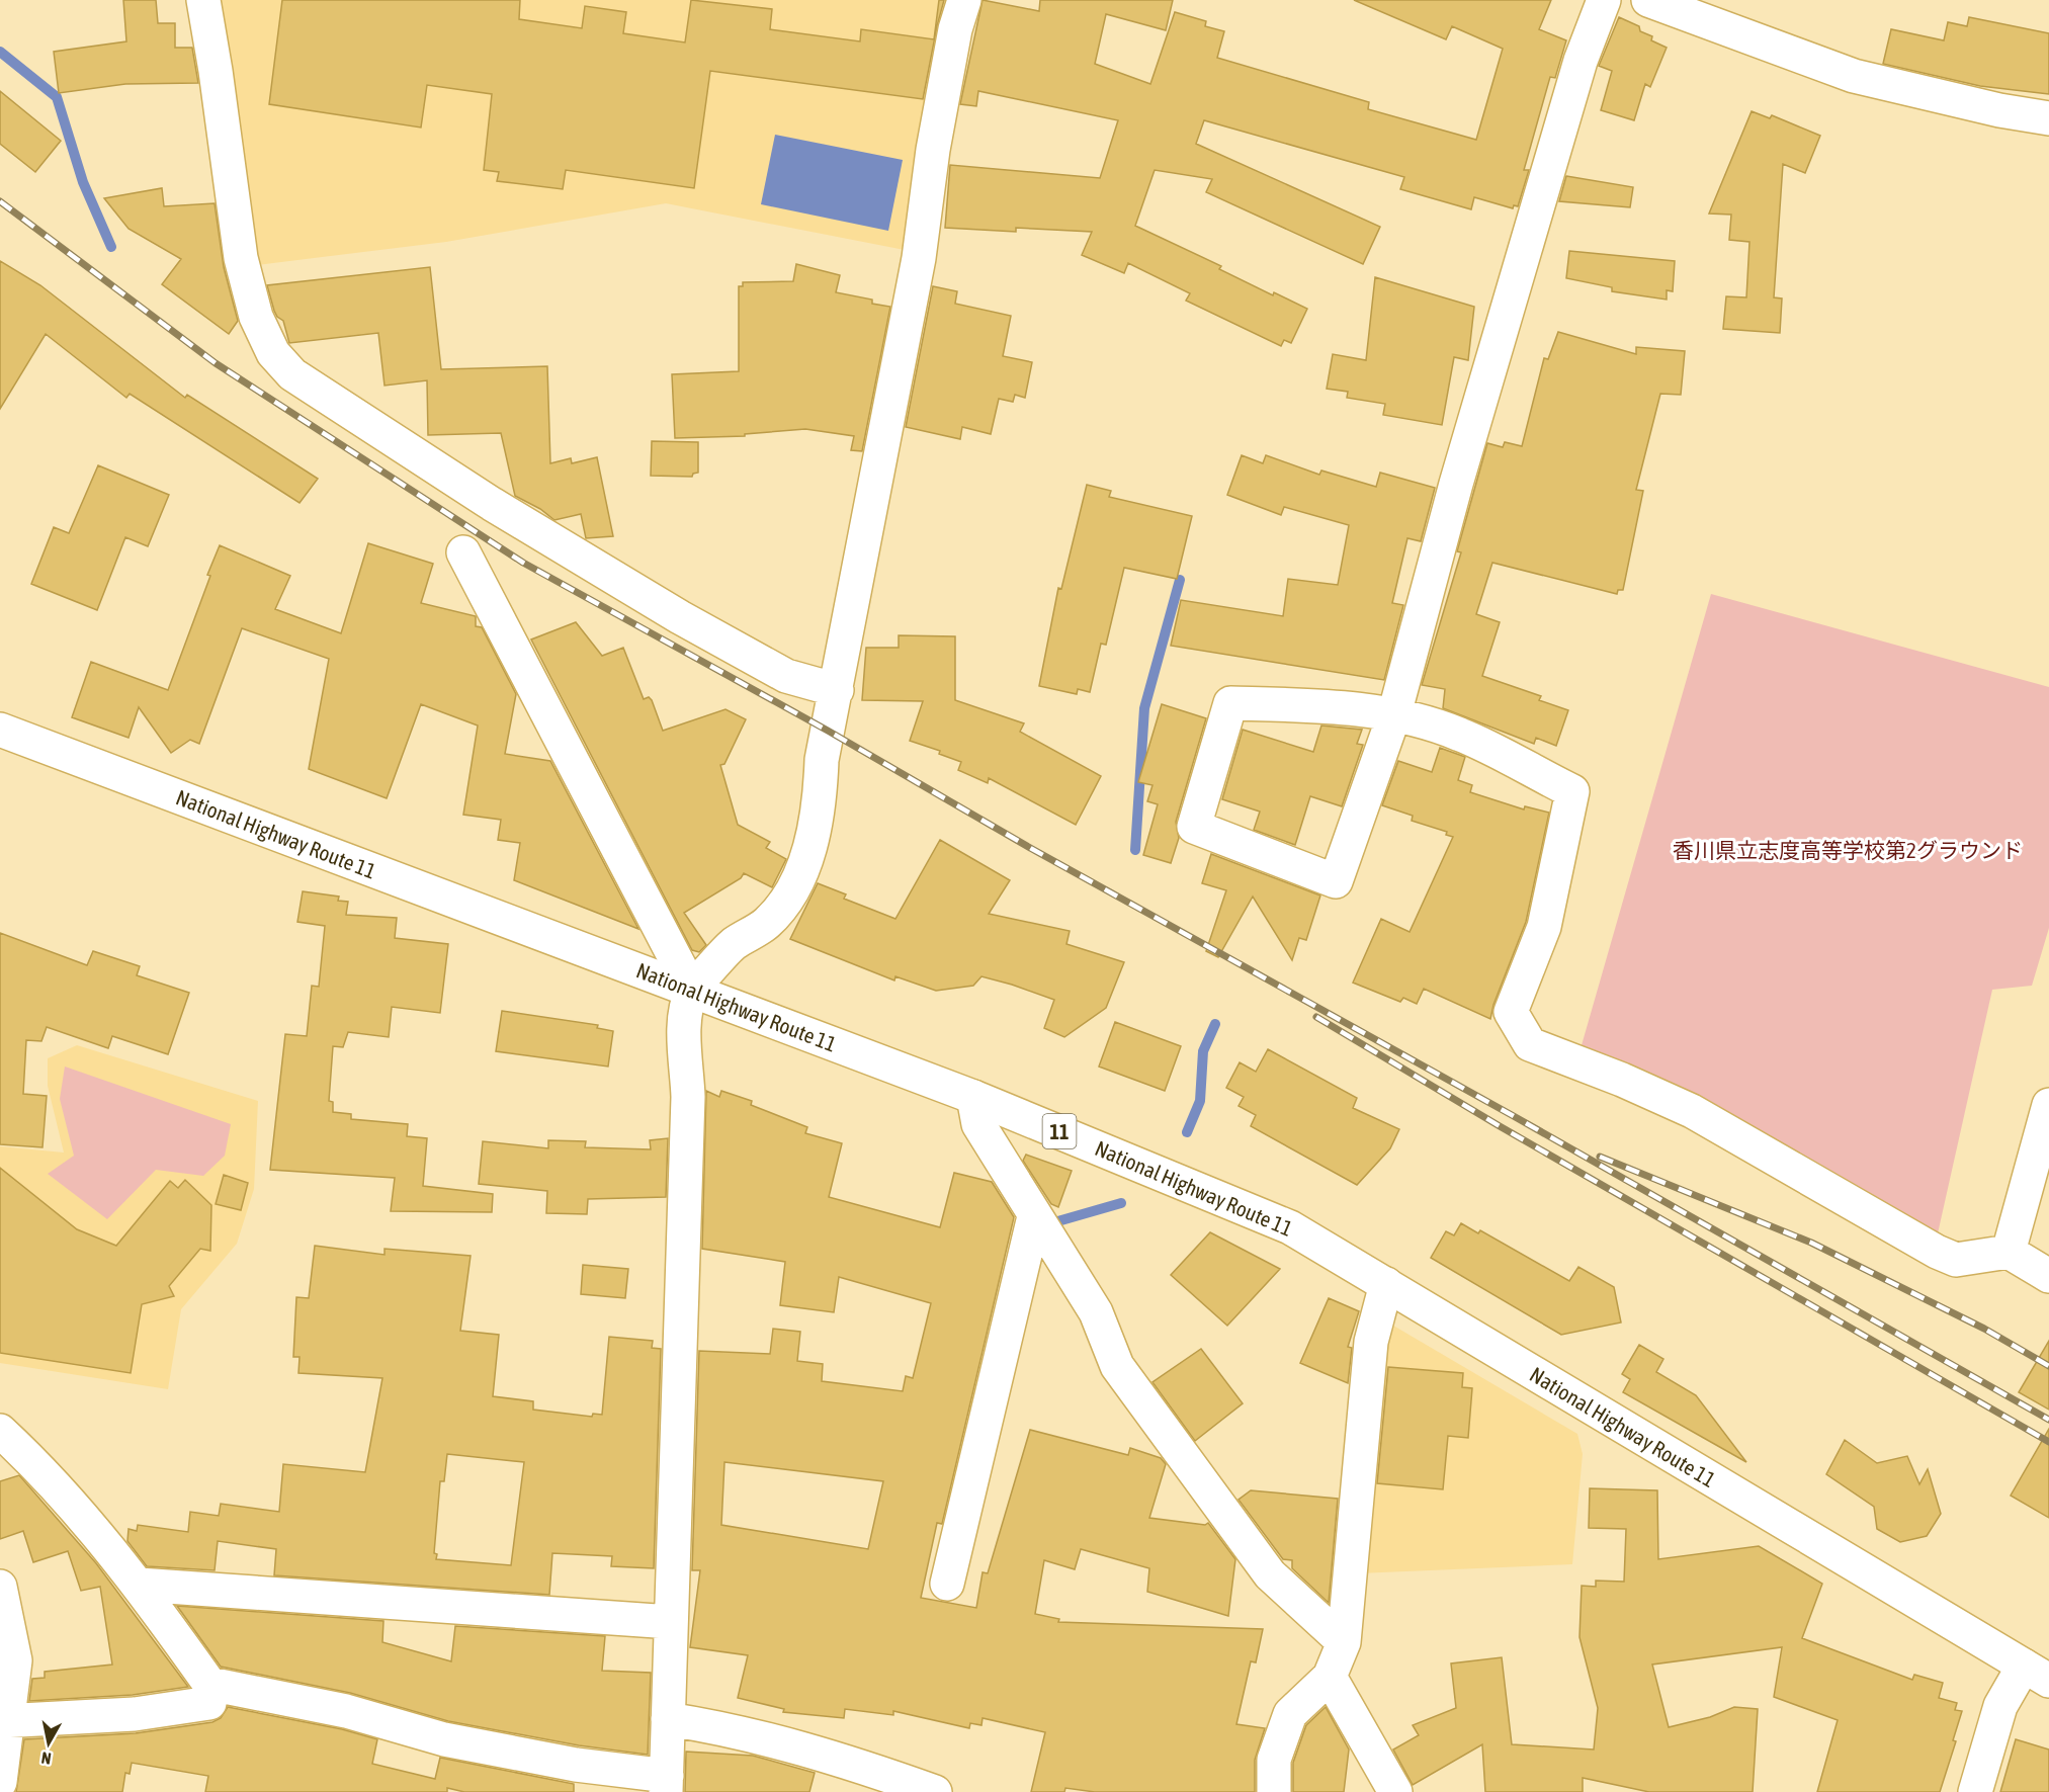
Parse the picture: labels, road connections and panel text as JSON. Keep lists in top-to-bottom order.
{
  "streets": {
    "main road": ["National Highway Route 11", "11"]
  },
  "parks": ["香川県立志度高等学校第2グラウンド"],
  "north": "bottom"
}
